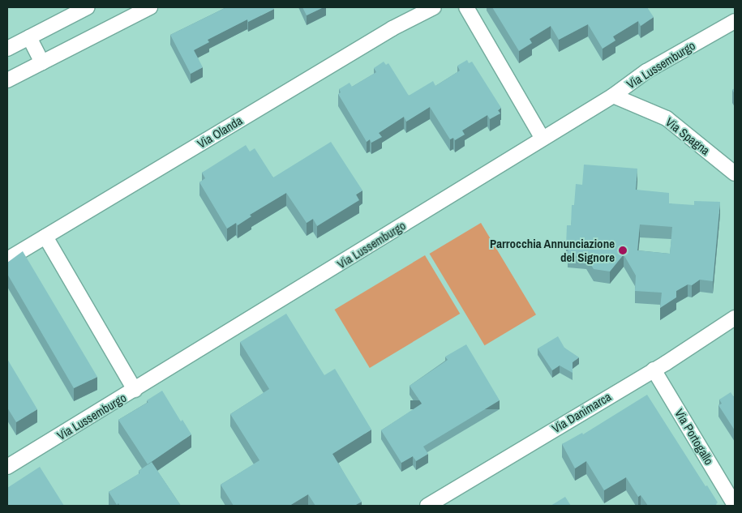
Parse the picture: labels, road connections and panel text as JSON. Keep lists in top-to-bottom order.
{
  "streets": {
    "street": [
      "Via Lussemburgo",
      "Via Olanda",
      "Via Spagna",
      "Via Danimarca",
      "Via Portogallo"
    ]
  },
  "crossings": [
    ["Via Lussemburgo", "Via Spagna"],
    ["Via Danimarca", "Via Portogallo"]
  ],
  "places": ["Parrocchia Annunciazione del Signore"]
}
